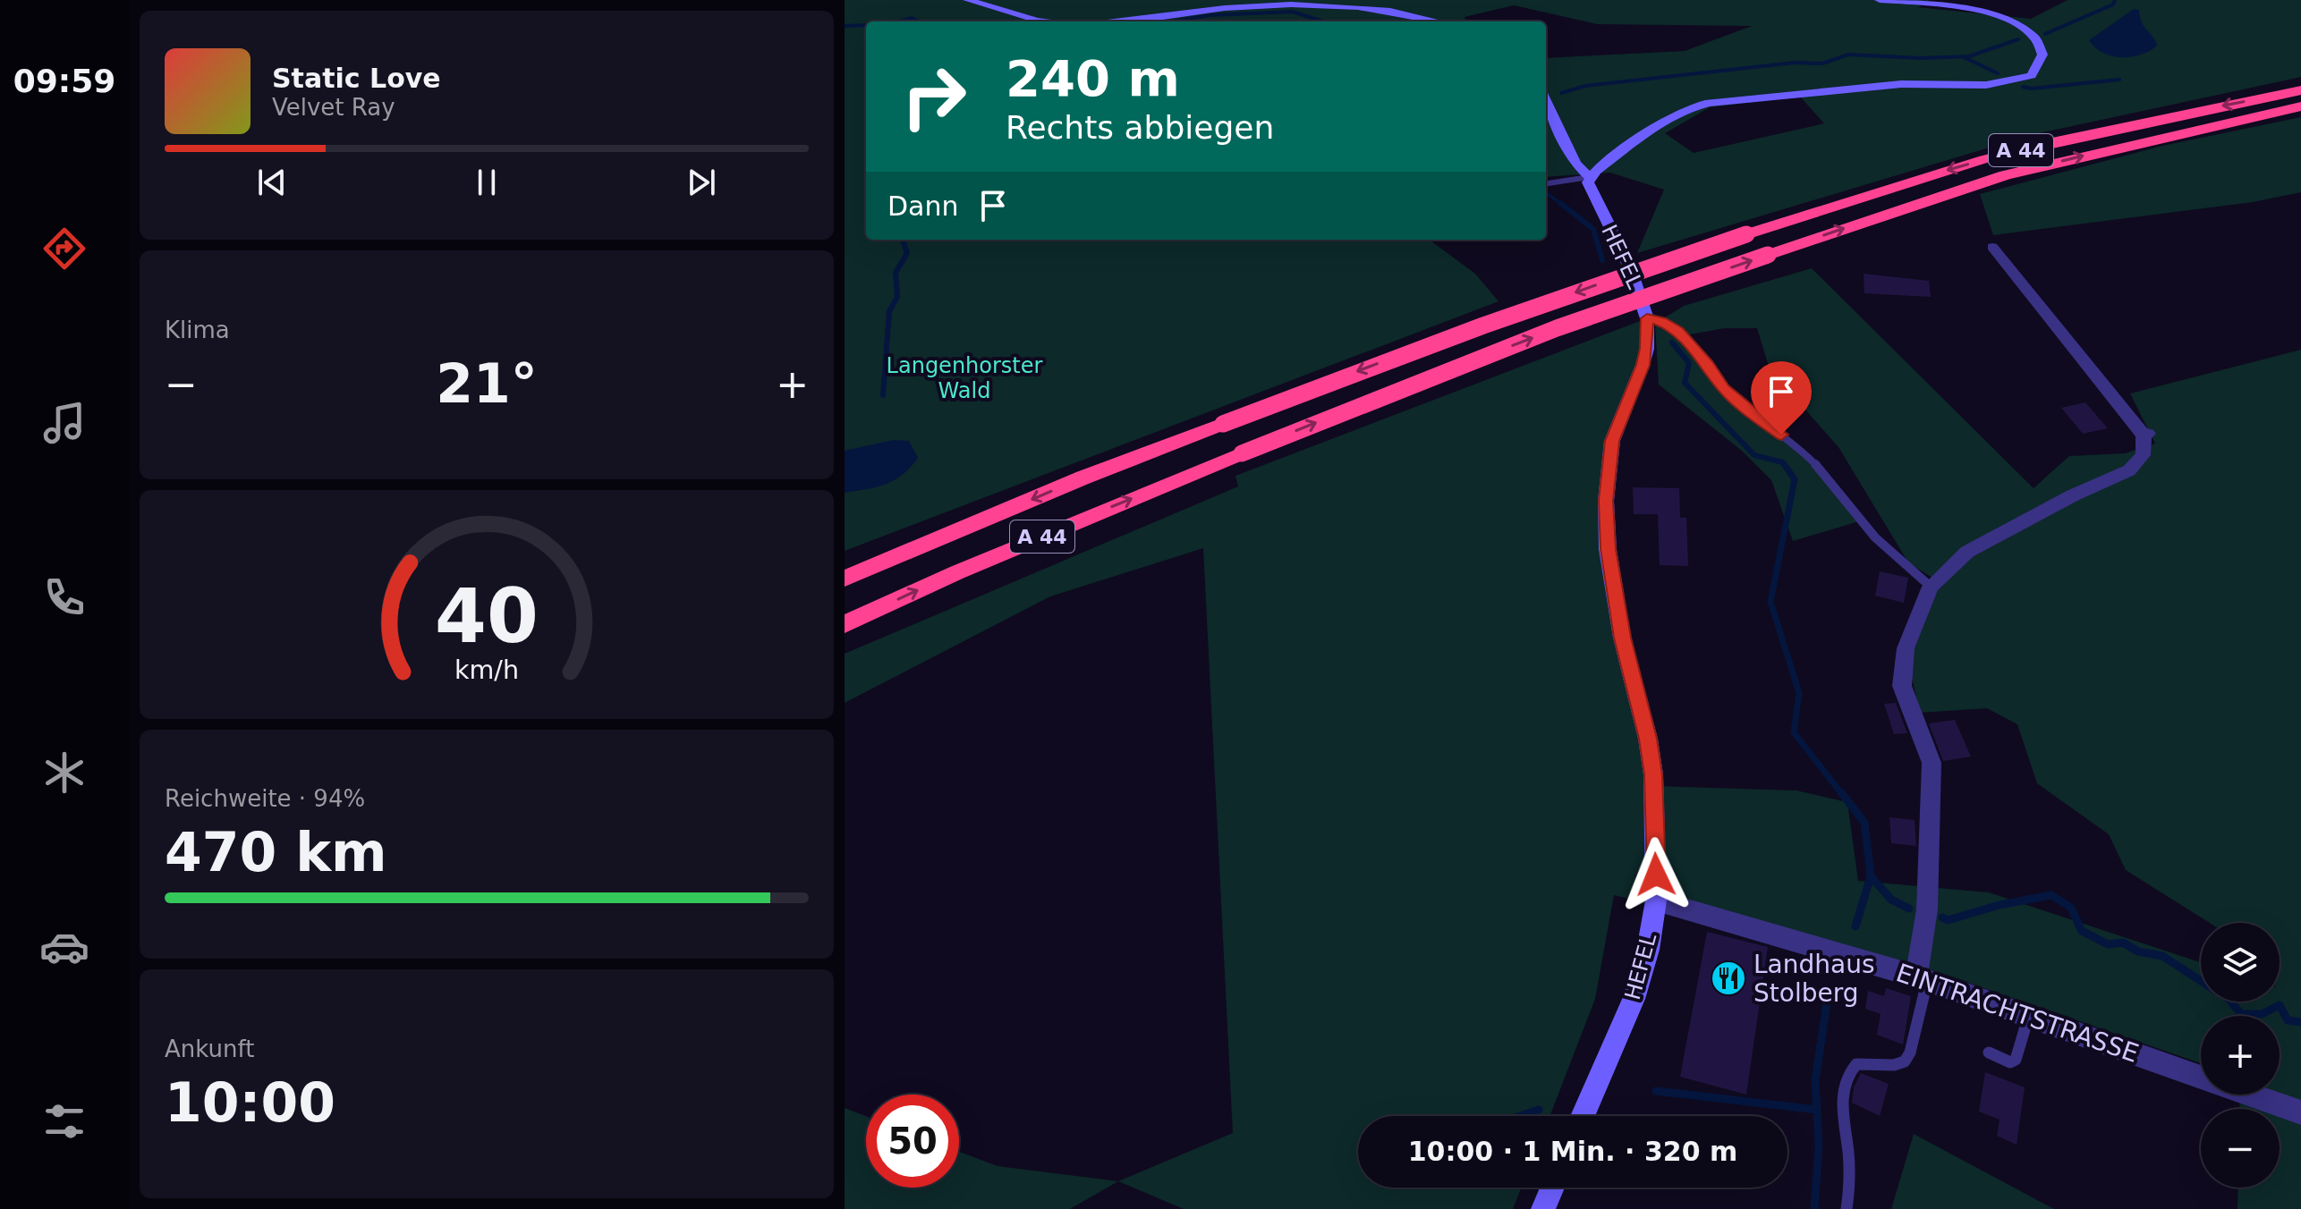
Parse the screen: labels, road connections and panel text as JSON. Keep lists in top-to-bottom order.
{
  "streets": {
    "highway": ["A 44"],
    "main road": ["HEFEL"],
    "street": ["EINTRACHTSTRASSE"]
  },
  "crossings": [
    ["HEFEL", "EINTRACHTSTRASSE"]
  ],
  "parks": ["Langenhorster Wald"],
  "places": {
    "restaurant": ["Landhaus Stolberg"]
  },
  "page": {
    "tabs": "09:59",
    "turn": ["240 m", "Rechts abbiegen"],
    "song": ["Static Love", "Velvet Ray"],
    "then": "Dann",
    "tile": [
      "Klima",
      ["Reichweite · 94%", "470 km"],
      ["Ankunft", "10:00"]
    ],
    "heat": ["−", "21°", "+"],
    "map_buttons": ["+", "−"],
    "limit": "50",
    "trip": "10:00 · 1 Min. · 320 m",
    "gauge": ["40", "km/h"]
  }
}
